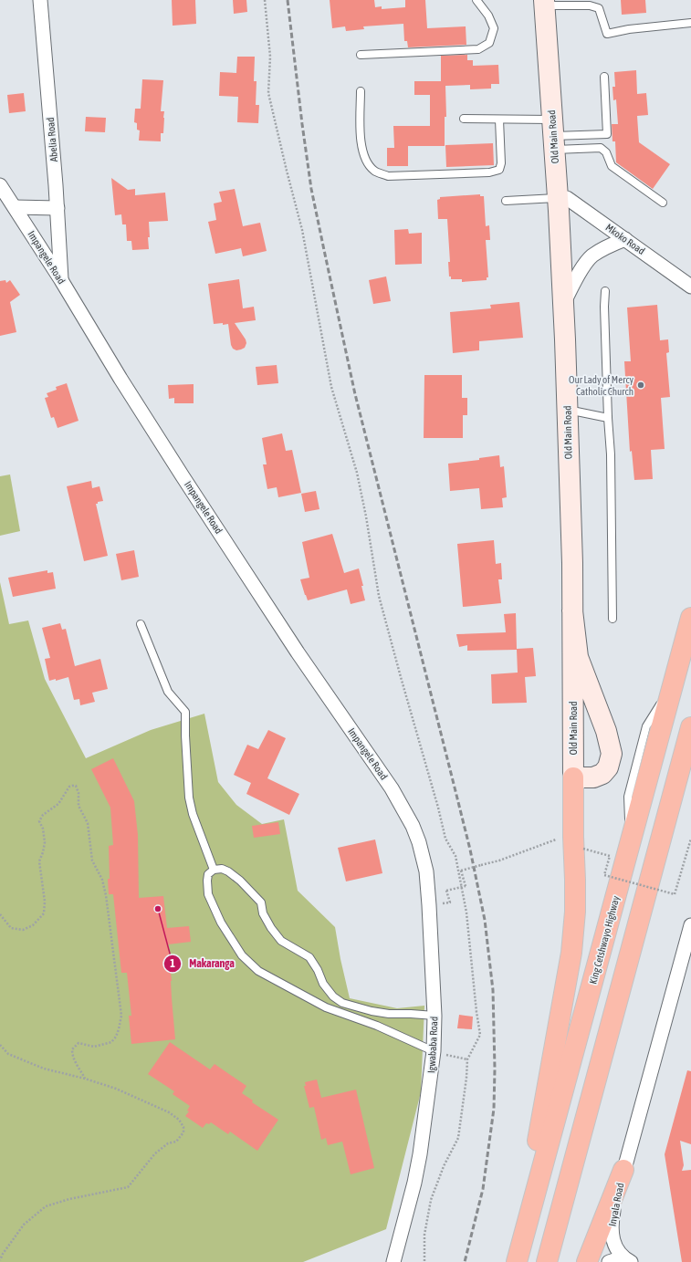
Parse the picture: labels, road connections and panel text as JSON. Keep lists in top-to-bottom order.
{
  "streets": {
    "highway": ["King Cetshwayo Highway"],
    "street": [
      "Old Main Road",
      "Abelia Road",
      "Mkoko Road",
      "Impangele Road",
      "Igwababa Road",
      "Inyala Road"
    ]
  },
  "crossings": [
    ["Old Main Road", "Mkoko Road"],
    ["Abelia Road", "Impangele Road"],
    ["Impangele Road", "Igwababa Road"]
  ],
  "places": ["Our Lady of Mercy Catholic Church", "Makaranga"]
}
